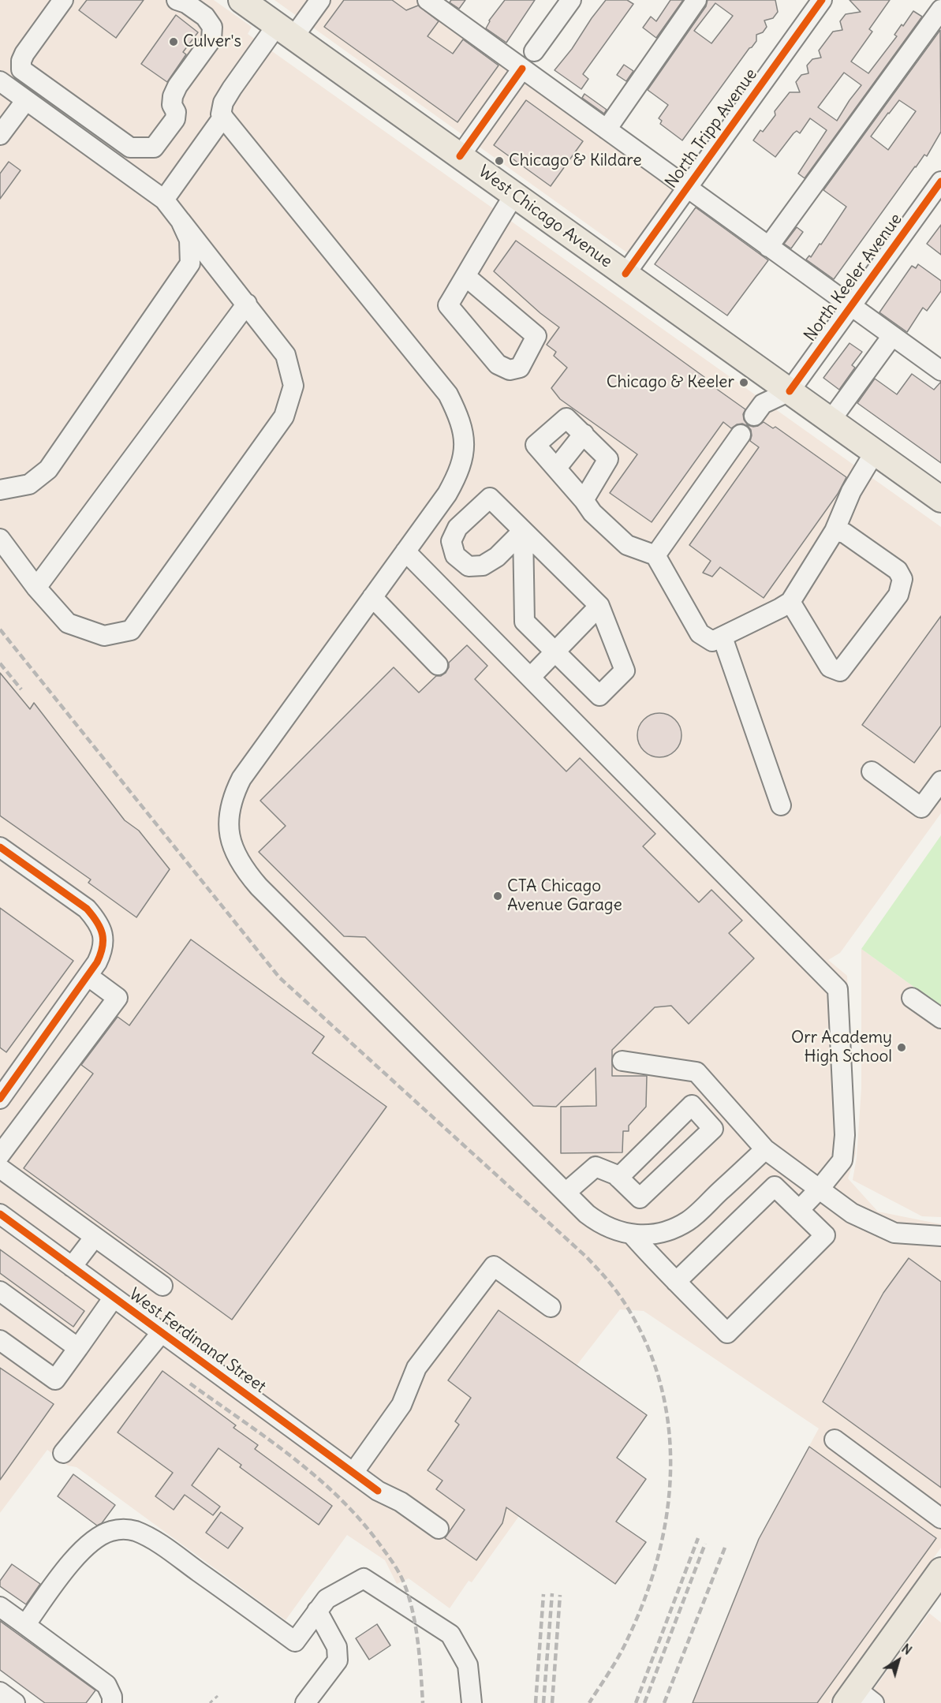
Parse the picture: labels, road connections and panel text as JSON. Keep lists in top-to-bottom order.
{
  "streets": {
    "main road": ["West Chicago Avenue"],
    "street": ["North Tripp Avenue", "North Keeler Avenue", "West Ferdinand Street"]
  },
  "crossings": [
    ["North Tripp Avenue", "West Chicago Avenue"],
    ["West Chicago Avenue", "North Keeler Avenue"]
  ],
  "places": [
    "Culver's",
    "Chicago & Kildare",
    "Chicago & Keeler",
    "CTA Chicago Avenue Garage",
    "Orr Academy High School"
  ],
  "north": "top right"
}
